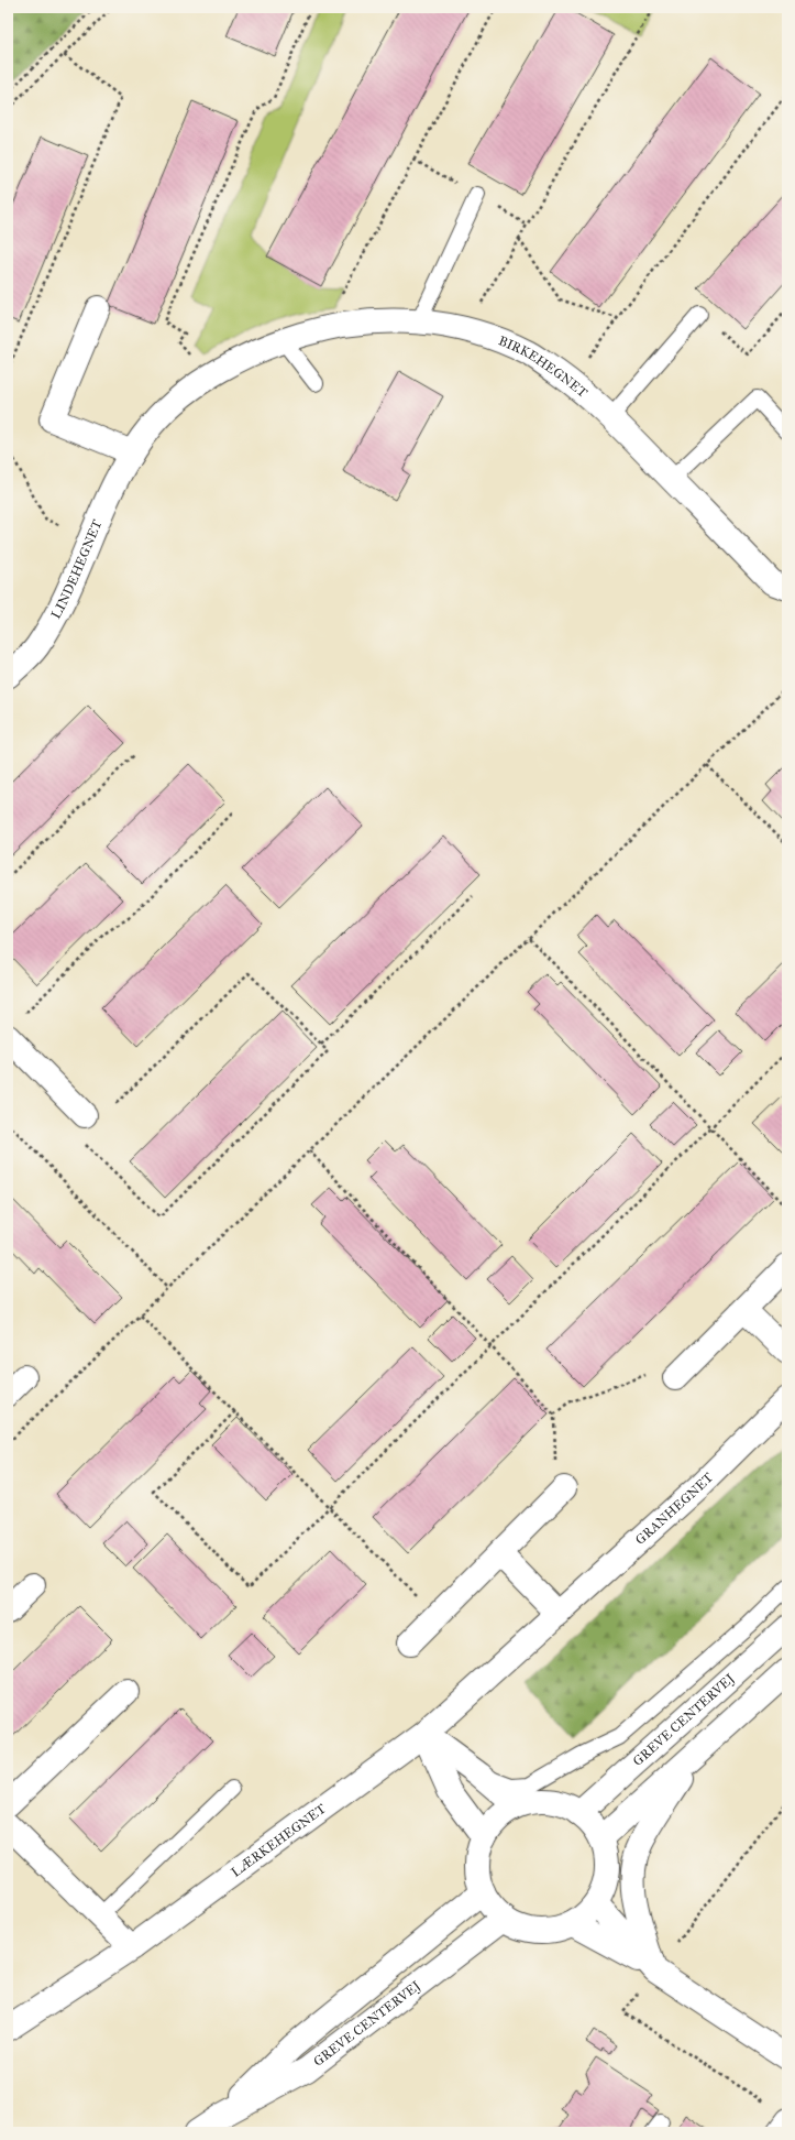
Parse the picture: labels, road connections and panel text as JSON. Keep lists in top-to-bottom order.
{
  "streets": {
    "street": [
      "BIRKEHEGNET",
      "LINDEHEGNET",
      "GRANHEGNET",
      "GREVE CENTERVEJ",
      "LÆRKEHEGNET"
    ]
  },
  "crossings": [
    ["BIRKEHEGNET", "LINDEHEGNET"],
    ["GRANHEGNET", "LÆRKEHEGNET"]
  ]
}
